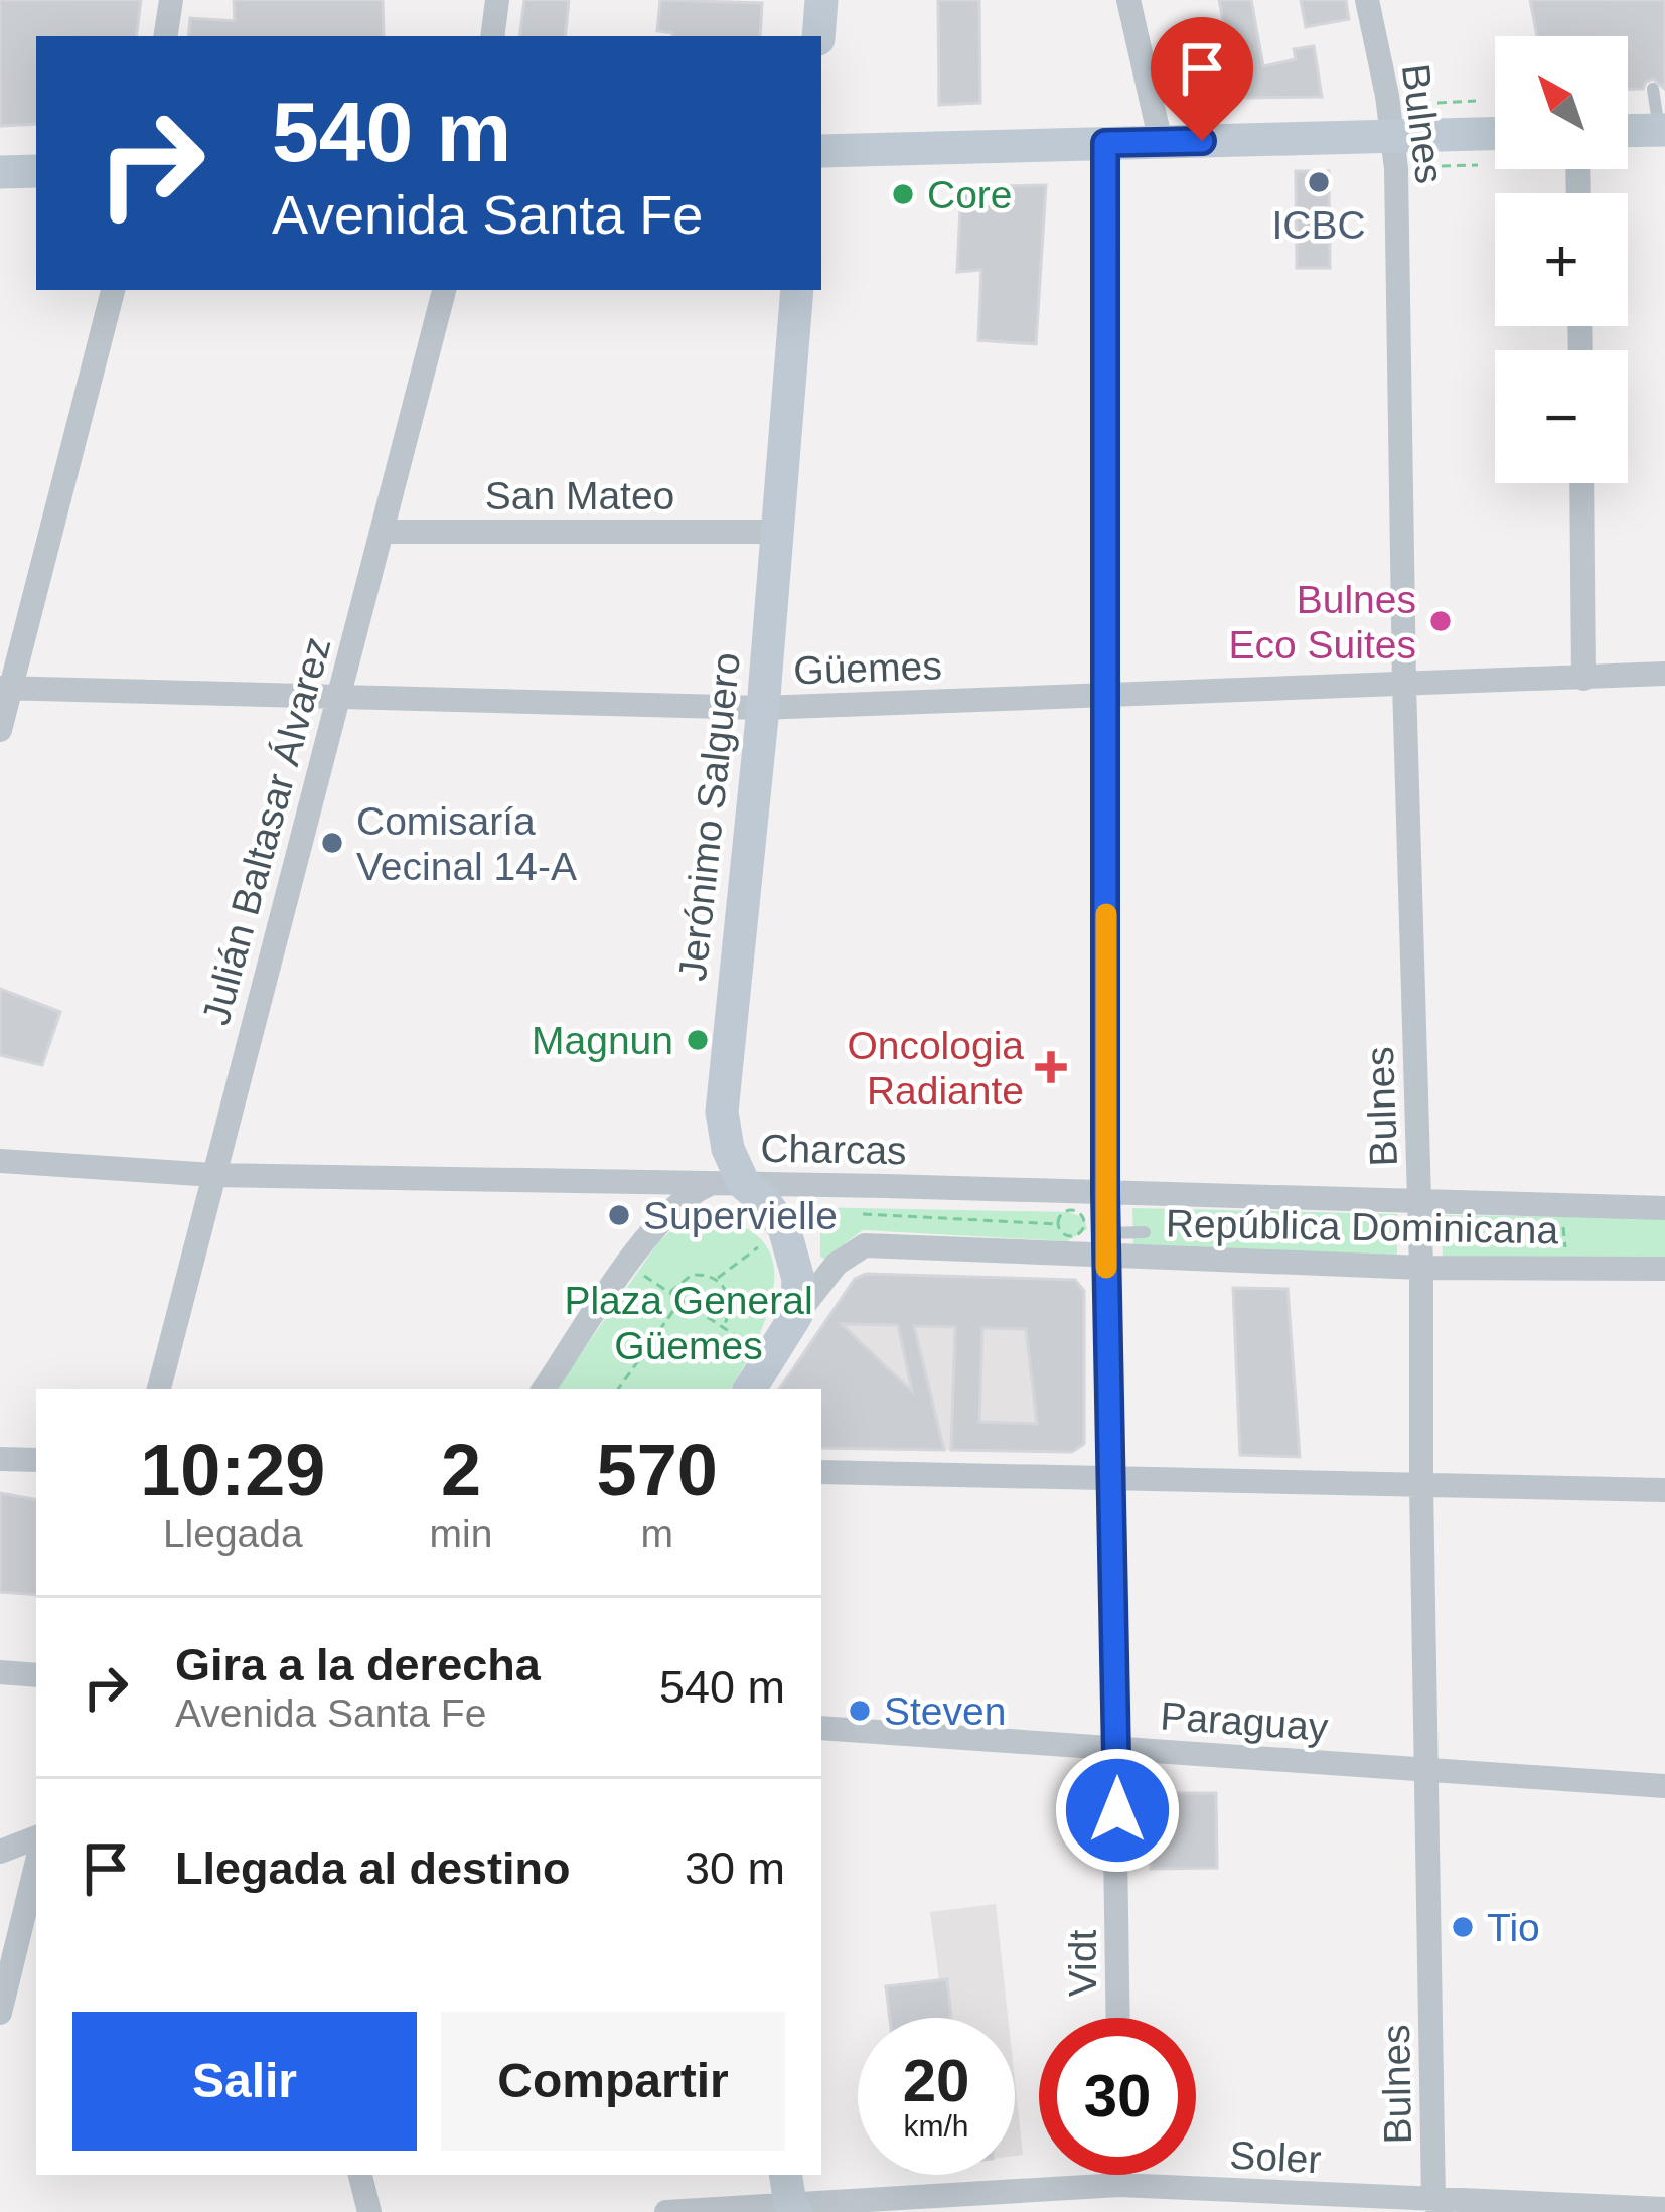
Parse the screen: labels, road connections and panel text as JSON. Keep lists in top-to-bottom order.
{
  "streets": {
    "street": [
      "Bulnes",
      "San Mateo",
      "Güemes",
      "Jerónimo Salguero",
      "Julián Baltasar Álvarez",
      "Charcas",
      "República Dominicana",
      "Paraguay",
      "Vidt",
      "Soler"
    ]
  },
  "crossings": [
    ["Bulnes", "Güemes"],
    ["Bulnes", "Charcas"],
    ["Bulnes", "República Dominicana"],
    ["Bulnes", "Paraguay"],
    ["Bulnes", "Soler"],
    ["San Mateo", "Jerónimo Salguero"],
    ["San Mateo", "Julián Baltasar Álvarez"],
    ["Güemes", "Jerónimo Salguero"],
    ["Güemes", "Julián Baltasar Álvarez"],
    ["Güemes", "Vidt"],
    ["Jerónimo Salguero", "Charcas"],
    ["Jerónimo Salguero", "República Dominicana"],
    ["Julián Baltasar Álvarez", "Charcas"],
    ["Charcas", "Vidt"],
    ["República Dominicana", "Vidt"],
    ["Paraguay", "Vidt"]
  ],
  "parks": ["Plaza General Güemes"],
  "places": {
    "other": [
      "ICBC",
      "Core",
      "Bulnes Eco Suites",
      "Comisaría Vecinal 14-A",
      "Magnun",
      "Supervielle",
      "Steven",
      "Tio"
    ],
    "health": ["Oncologia Radiante"]
  },
  "north": "top left",
  "page": {
    "map_buttons": ["+", "−"],
    "turn": ["540 m", "Avenida Santa Fe"],
    "eta": [
      "10:29",
      "Llegada",
      "2",
      "min",
      "570",
      "m"
    ],
    "list": [
      {
        "name": "Gira a la derecha",
        "note": "Avenida Santa Fe",
        "value": "540 m"
      },
      {
        "name": "Llegada al destino",
        "value": "30 m"
      }
    ],
    "buttons": ["Salir", "Compartir"],
    "speed": "20 km/h",
    "limit": "30"
  }
}
